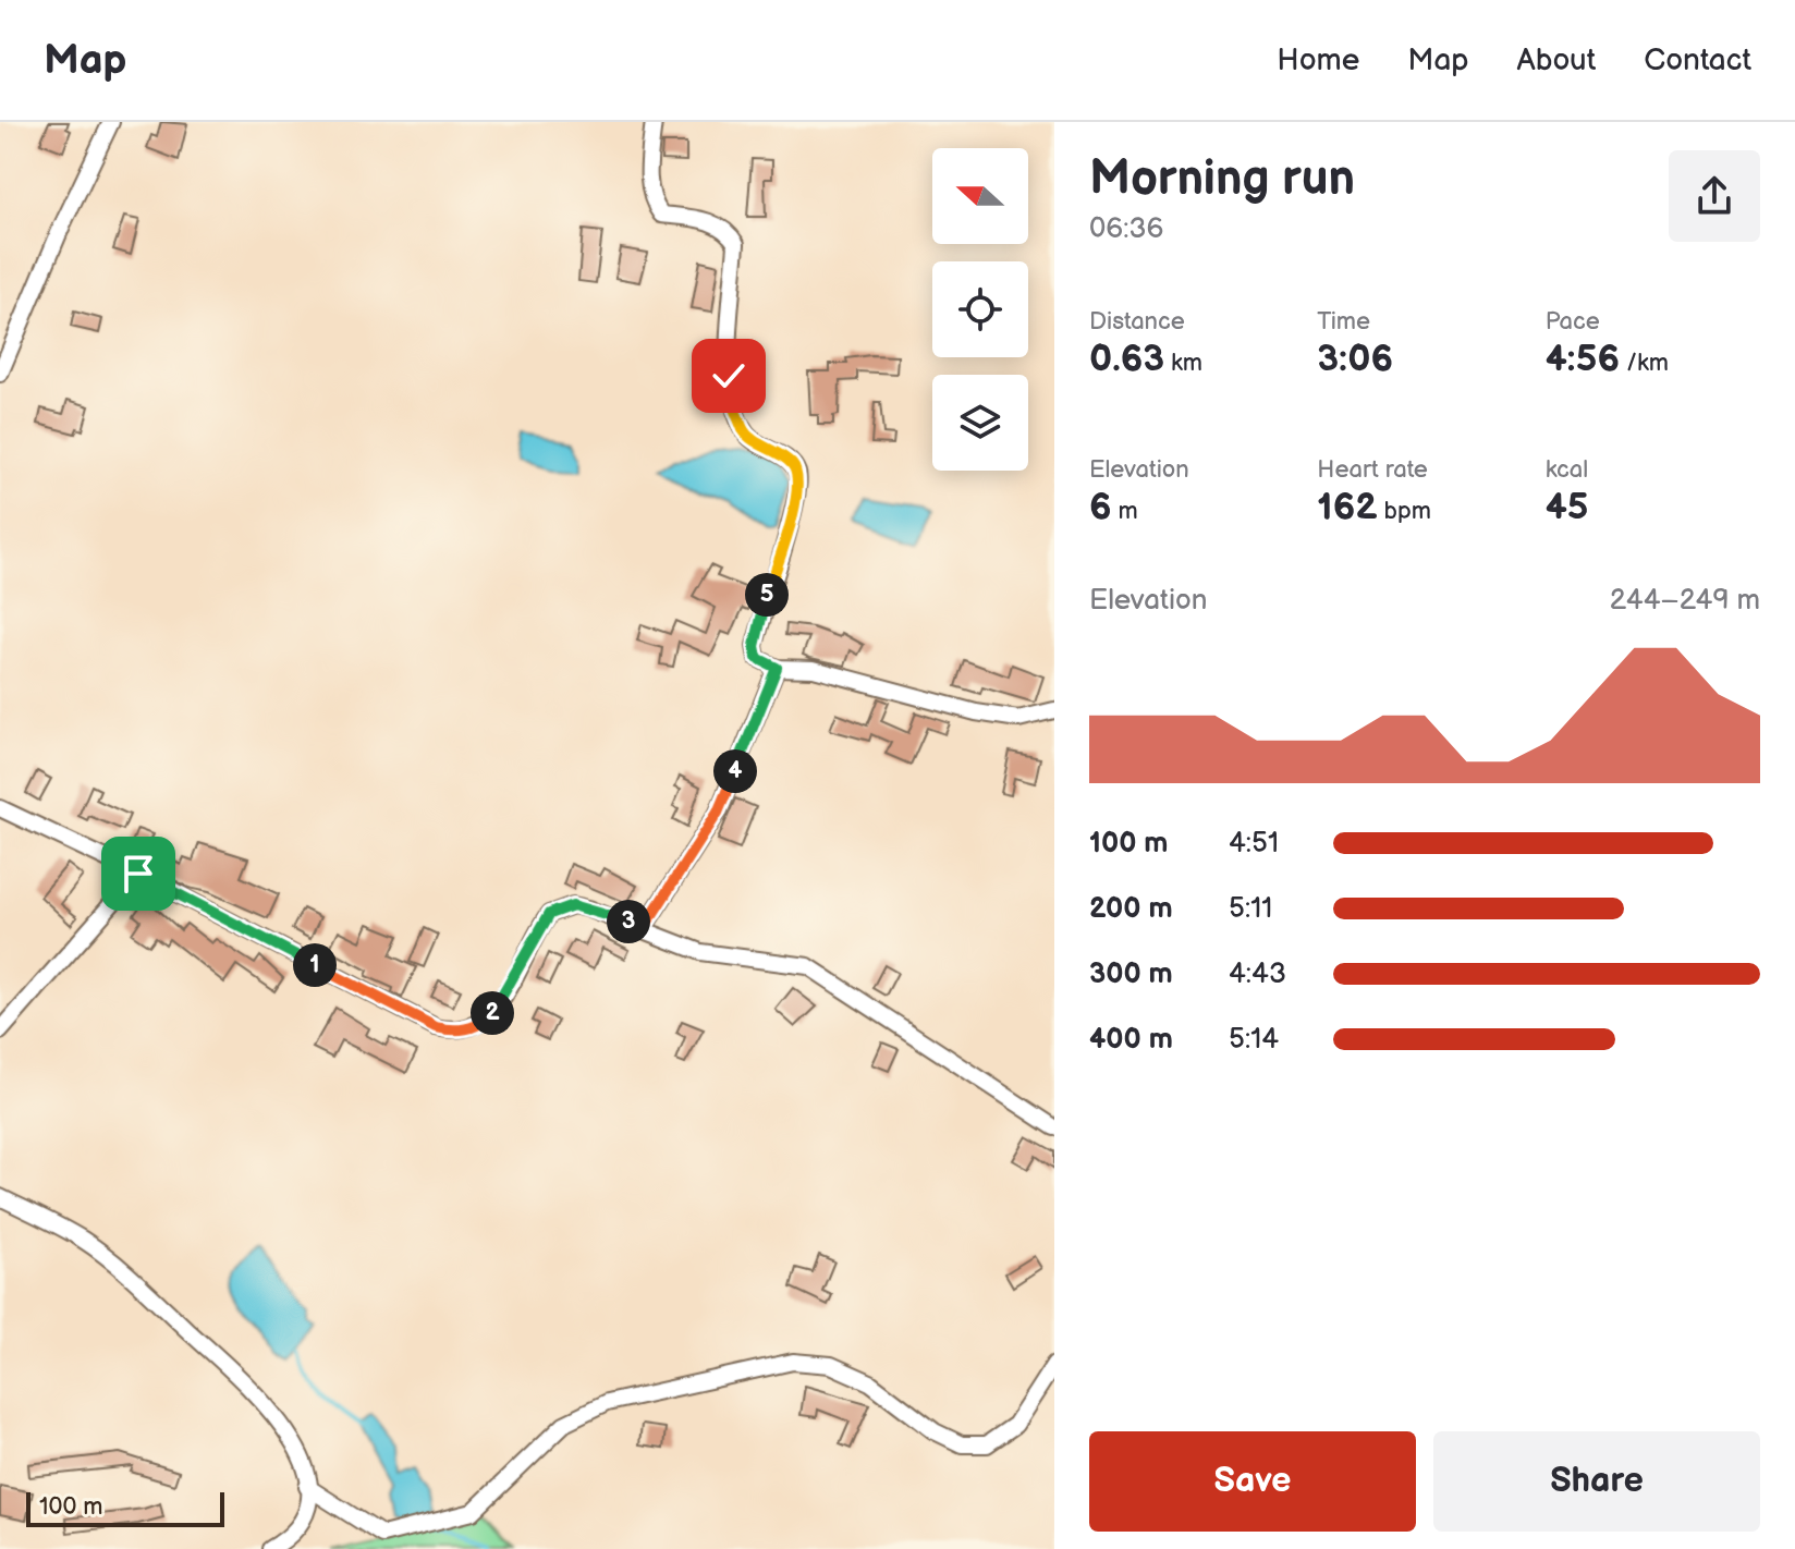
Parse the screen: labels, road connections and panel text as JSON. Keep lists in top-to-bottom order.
{
  "scale_bar": "100 m",
  "north": "left",
  "page": {
    "header": "Map",
    "nav": [
      "Home",
      "Map",
      "About",
      "Contact"
    ],
    "heading": ["Morning run", "06:36"],
    "stats": [
      ["Distance", "0.63 km"],
      ["Time", "3:06"],
      ["Pace", "4:56 /km"],
      ["Elevation", "6 m"],
      ["Heart rate", "162 bpm"],
      ["kcal", "45"]
    ],
    "chart": ["Elevation", "244–249 m"],
    "pins": [
      "5",
      "4",
      "3",
      "1",
      "2"
    ],
    "list": [
      {
        "name": "100 m",
        "note": "4:51"
      },
      {
        "name": "200 m",
        "note": "5:11"
      },
      {
        "name": "300 m",
        "note": "4:43"
      },
      {
        "name": "400 m",
        "note": "5:14"
      }
    ],
    "buttons": ["Save", "Share"],
    "scale": "100 m"
  }
}
